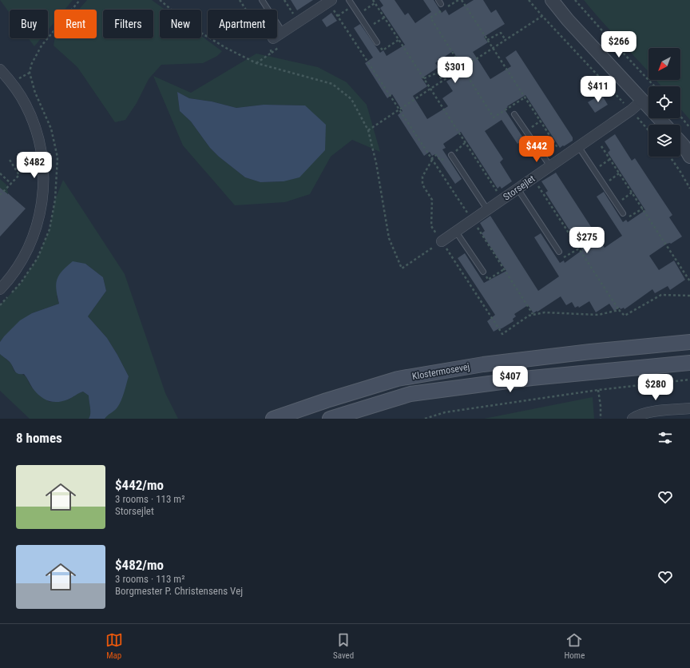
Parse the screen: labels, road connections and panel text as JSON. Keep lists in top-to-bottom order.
{
  "streets": {
    "main road": ["Klostermosevej"],
    "street": ["Storsejlet"]
  },
  "north": "bottom left",
  "page": {
    "chip": [
      "Buy",
      "Rent",
      "Filters",
      "New",
      "Apartment"
    ],
    "price": [
      "$266",
      "$301",
      "$411",
      "$442",
      "$482",
      "$275",
      "$407",
      "$280"
    ],
    "heading": "8 homes",
    "list": [
      {
        "name": "$442/mo",
        "note": "3 rooms · 113 m² · Storsejlet"
      },
      {
        "name": "$482/mo",
        "note": "3 rooms · 113 m² · Borgmester P. Christensens Vej"
      }
    ],
    "tabs": ["Map", "Saved", "Home"]
  }
}
